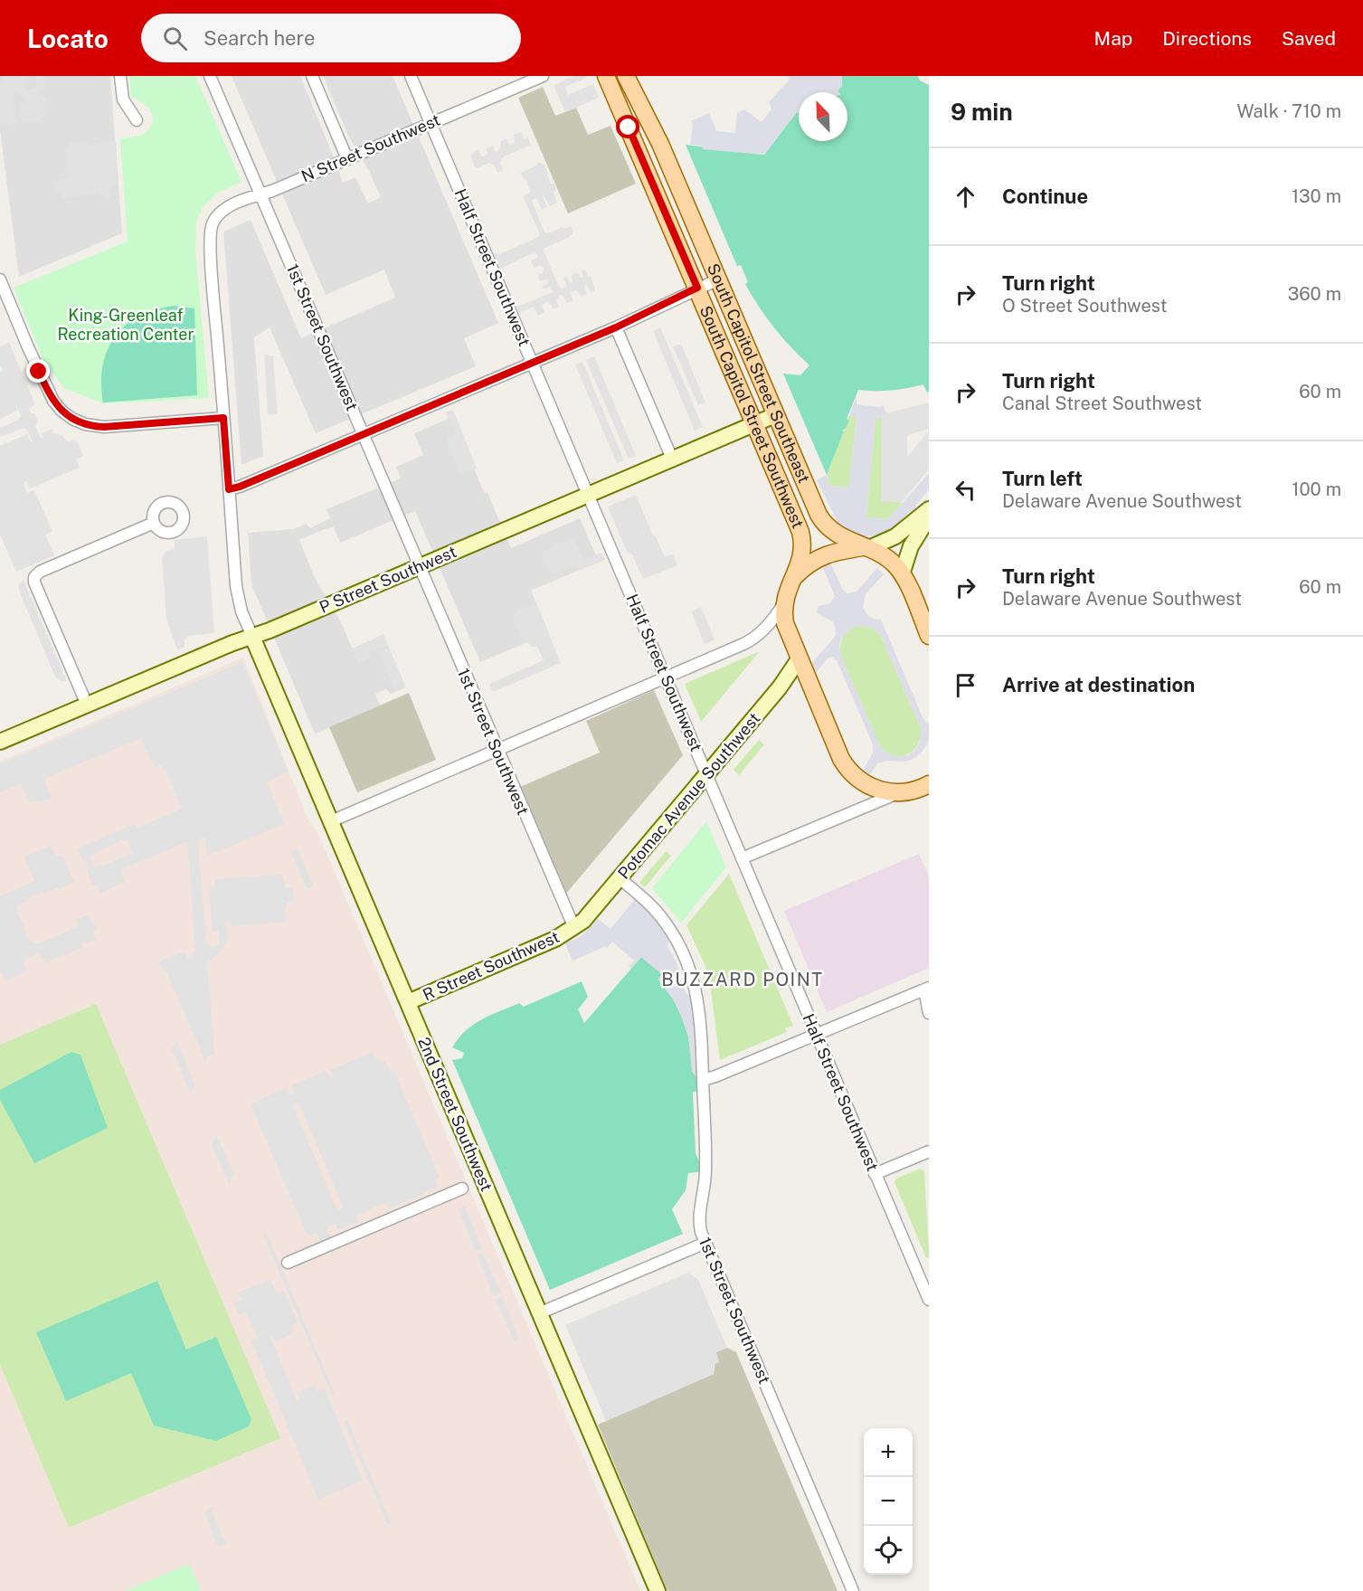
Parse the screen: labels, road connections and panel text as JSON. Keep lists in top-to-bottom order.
{
  "streets": {
    "main road": ["South Capitol Street Southeast", "South Capitol Street Southwest"],
    "street": [
      "N Street Southwest",
      "Half Street Southwest",
      "1st Street Southwest",
      "P Street Southwest",
      "Potomac Avenue Southwest",
      "R Street Southwest",
      "2nd Street Southwest"
    ]
  },
  "crossings": [
    ["N Street Southwest", "Half Street Southwest"],
    ["N Street Southwest", "1st Street Southwest"],
    ["Half Street Southwest", "P Street Southwest"],
    ["Half Street Southwest", "Potomac Avenue Southwest"],
    ["1st Street Southwest", "P Street Southwest"],
    ["1st Street Southwest", "Potomac Avenue Southwest"],
    ["1st Street Southwest", "R Street Southwest"],
    ["South Capitol Street Southeast", "P Street Southwest"],
    ["South Capitol Street Southwest", "P Street Southwest"],
    ["South Capitol Street Southwest", "Potomac Avenue Southwest"],
    ["P Street Southwest", "2nd Street Southwest"],
    ["Potomac Avenue Southwest", "R Street Southwest"],
    ["R Street Southwest", "2nd Street Southwest"]
  ],
  "districts": ["BUZZARD POINT"],
  "parks": ["King-Greenleaf Recreation Center"],
  "north": "top left",
  "page": {
    "header": "Locato",
    "search": "Search here",
    "nav": ["Map", "Directions", "Saved"],
    "heading": ["9 min", "Walk · 710 m"],
    "list": [
      ["Continue", "130 m"],
      ["Turn right", "O Street Southwest", "360 m"],
      ["Turn right", "Canal Street Southwest", "60 m"],
      ["Turn left", "Delaware Avenue Southwest", "100 m"],
      ["Turn right", "Delaware Avenue Southwest", "60 m"],
      "Arrive at destination"
    ],
    "map_buttons": ["+", "−"]
  }
}
